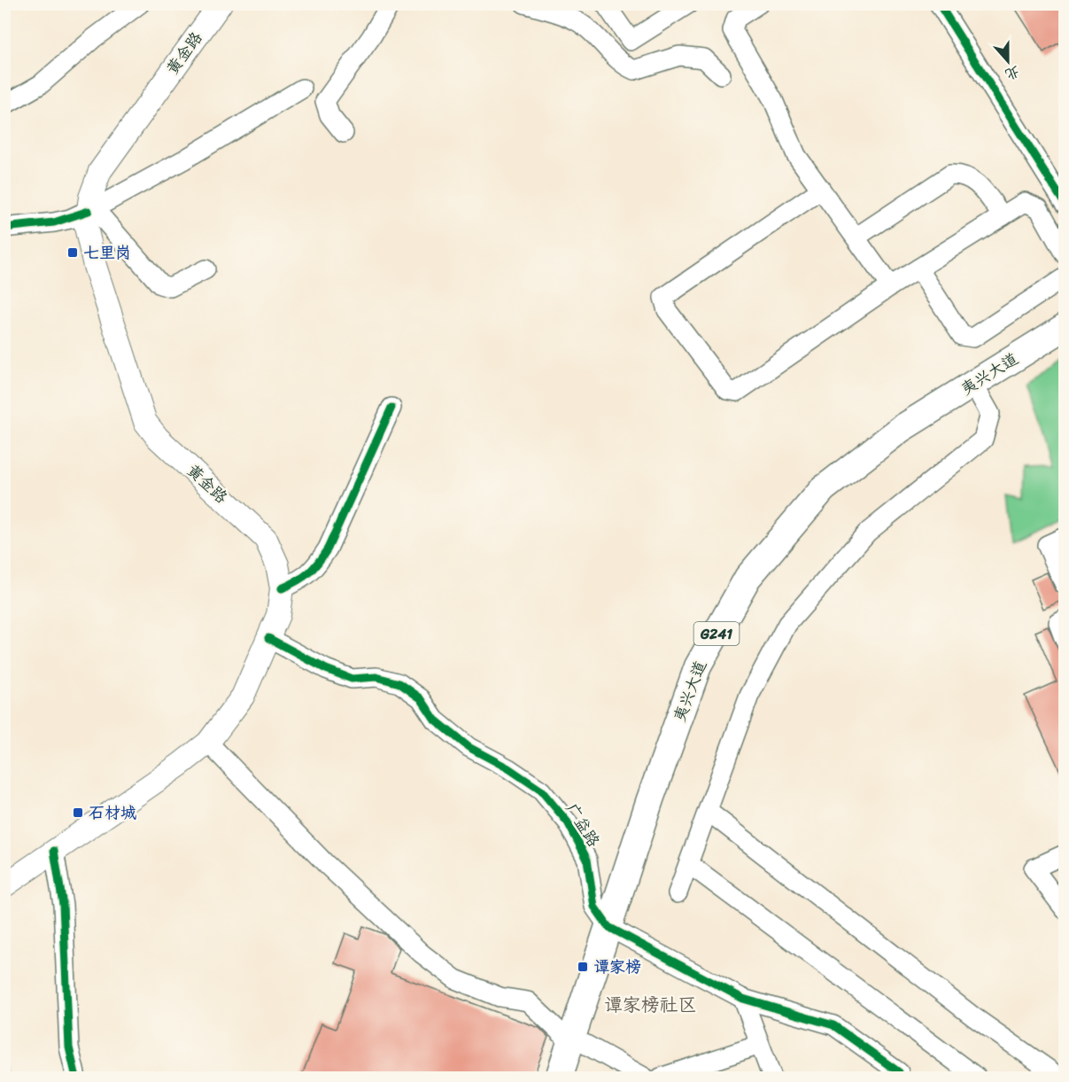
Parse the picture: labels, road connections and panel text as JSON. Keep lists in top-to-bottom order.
{
  "streets": {
    "highway": ["夷兴大道", "G241"],
    "main road": ["黄金路"],
    "street": ["广益路"]
  },
  "crossings": [
    ["黄金路", "广益路"],
    ["夷兴大道", "广益路"]
  ],
  "districts": ["谭家榜社区"],
  "places": {
    "transit": ["七里岗", "石材城", "谭家榜"]
  },
  "north": "bottom"
}
